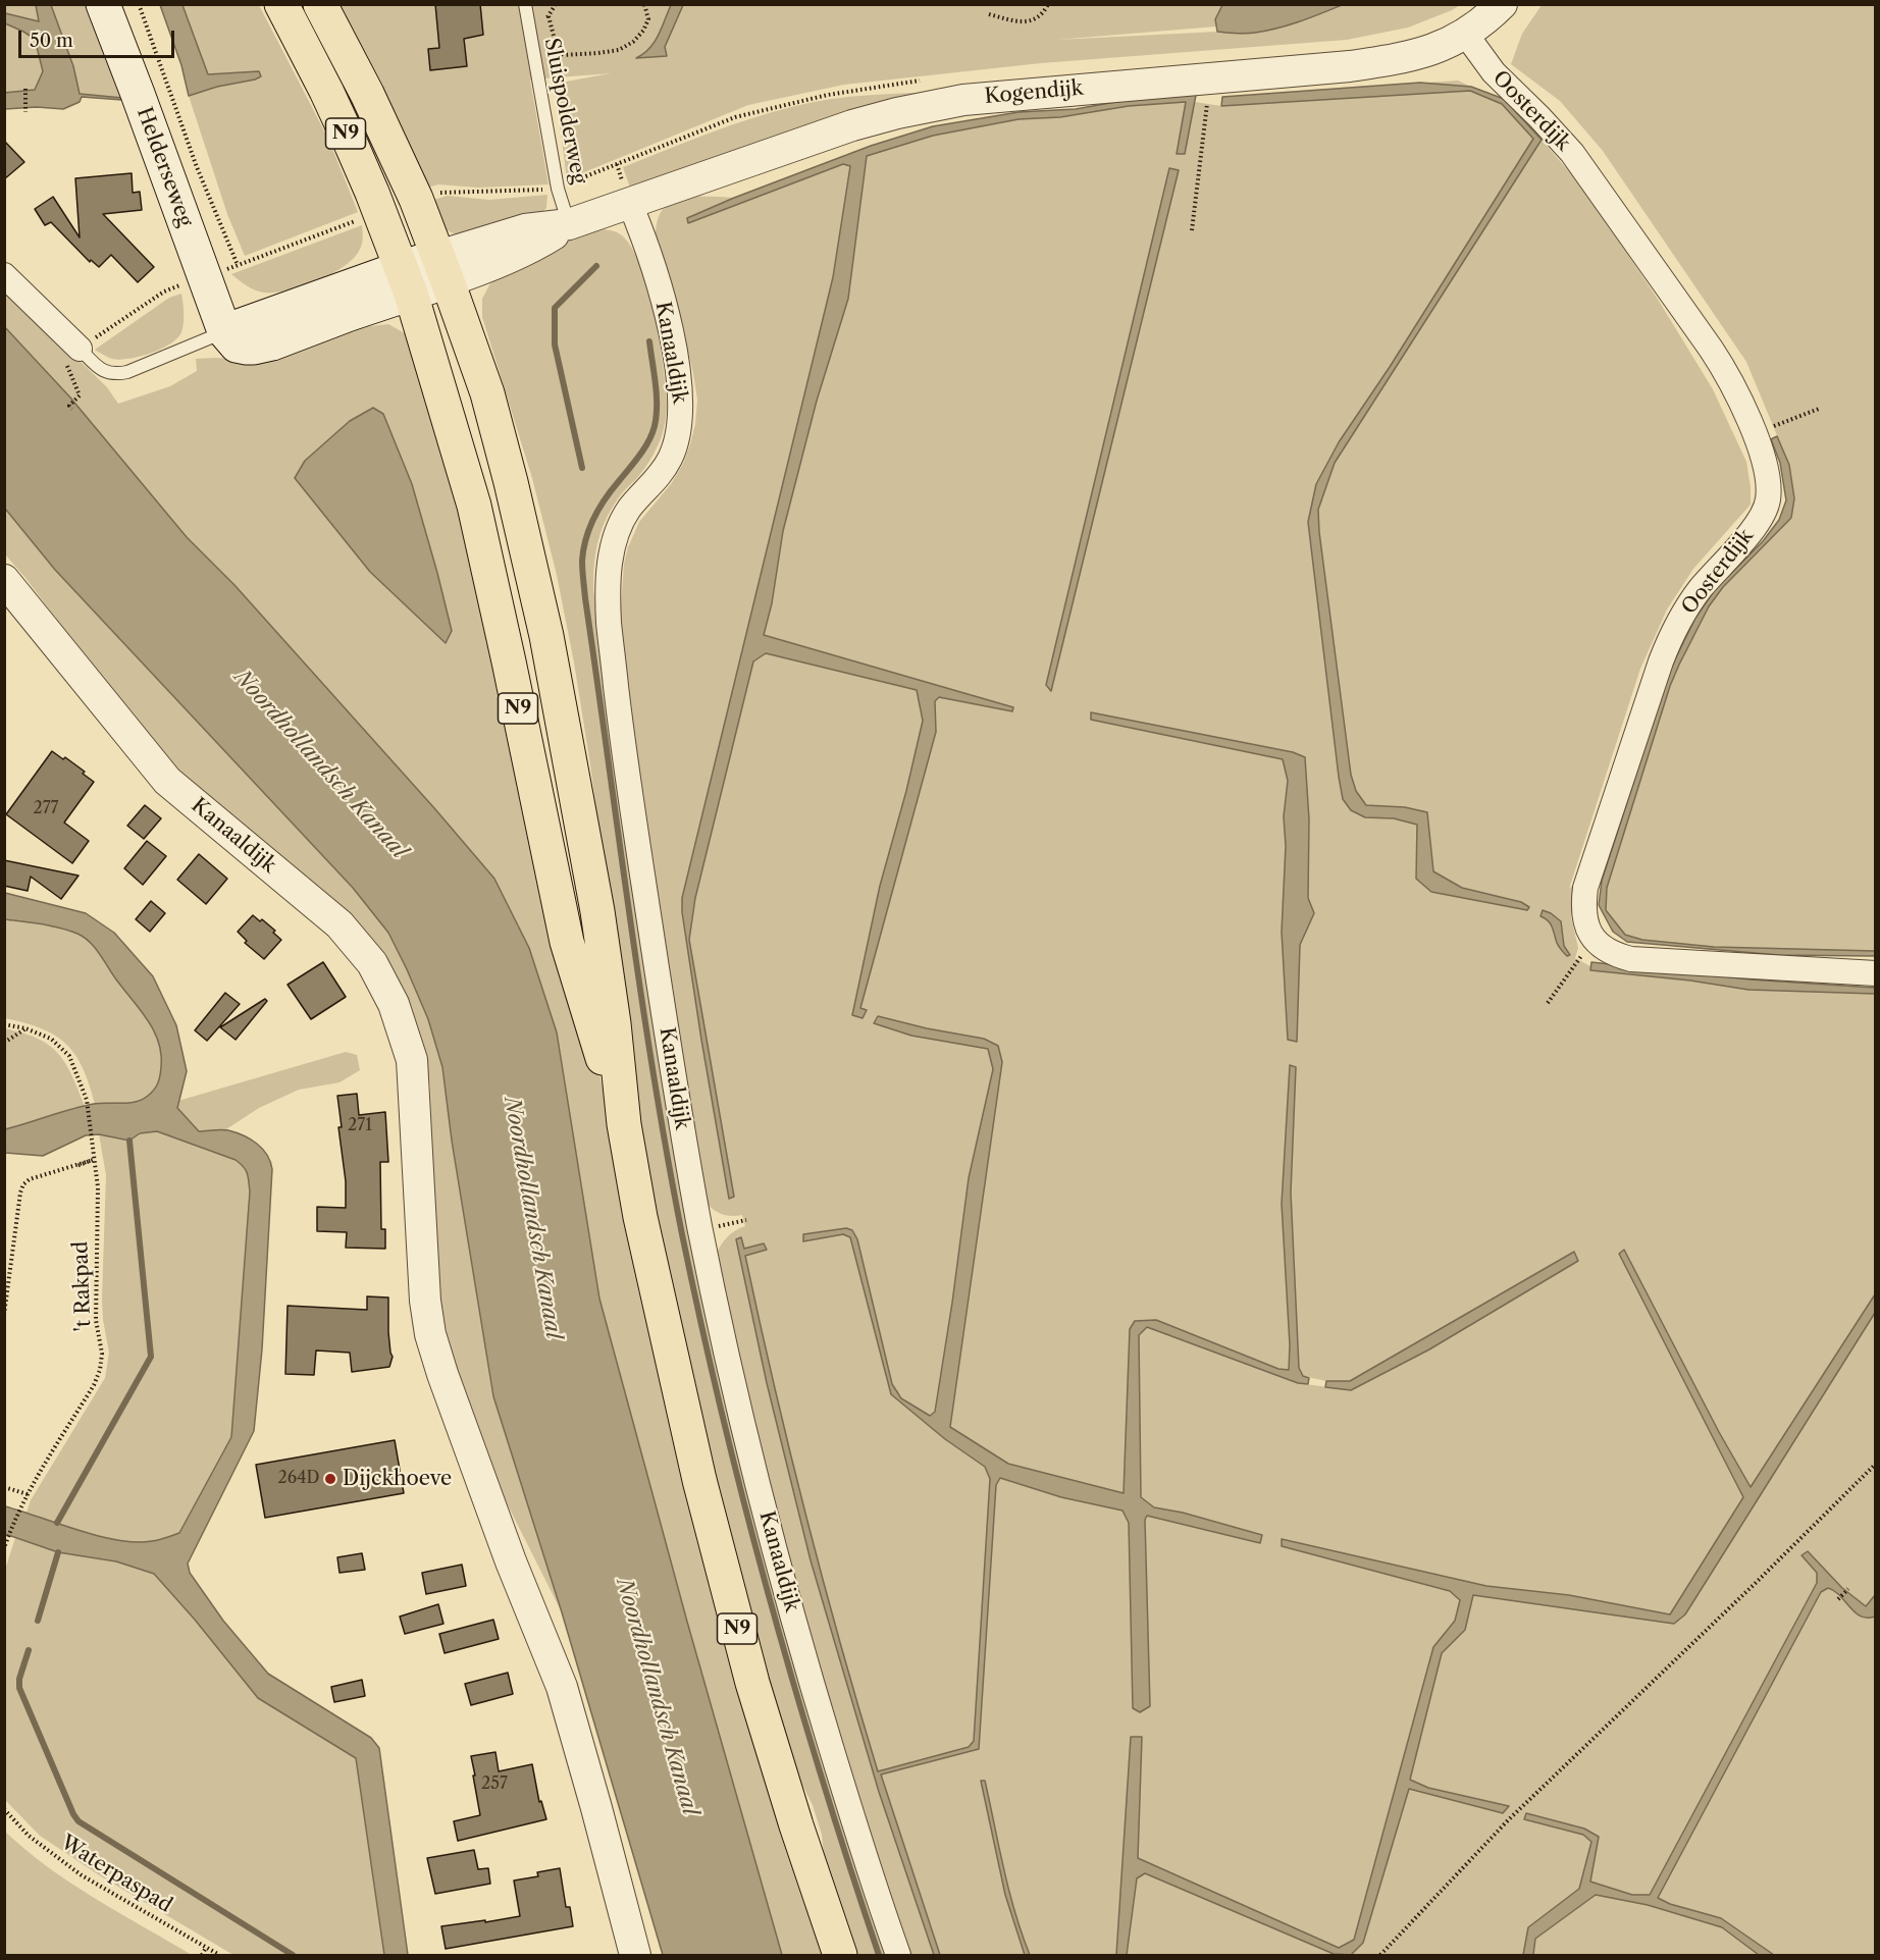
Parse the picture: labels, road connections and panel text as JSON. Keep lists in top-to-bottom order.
{
  "streets": {
    "main road": ["N9", "Helderseweg"],
    "street": ["Kogendijk", "Oosterdijk", "Kanaaldijk"],
    "lane": ["Sluispolderweg"],
    "path": ["'t Rakpad", "Waterpaspad"]
  },
  "crossings": [
    ["Kogendijk", "Sluispolderweg"],
    ["Kogendijk", "Oosterdijk"],
    ["Kogendijk", "Kanaaldijk"]
  ],
  "water": ["Noordhollandsch Kanaal"],
  "places": ["Dijckhoeve"],
  "house_numbers": [
    "277",
    "271",
    "264D",
    "257"
  ],
  "scale_bar": "50 m"
}
